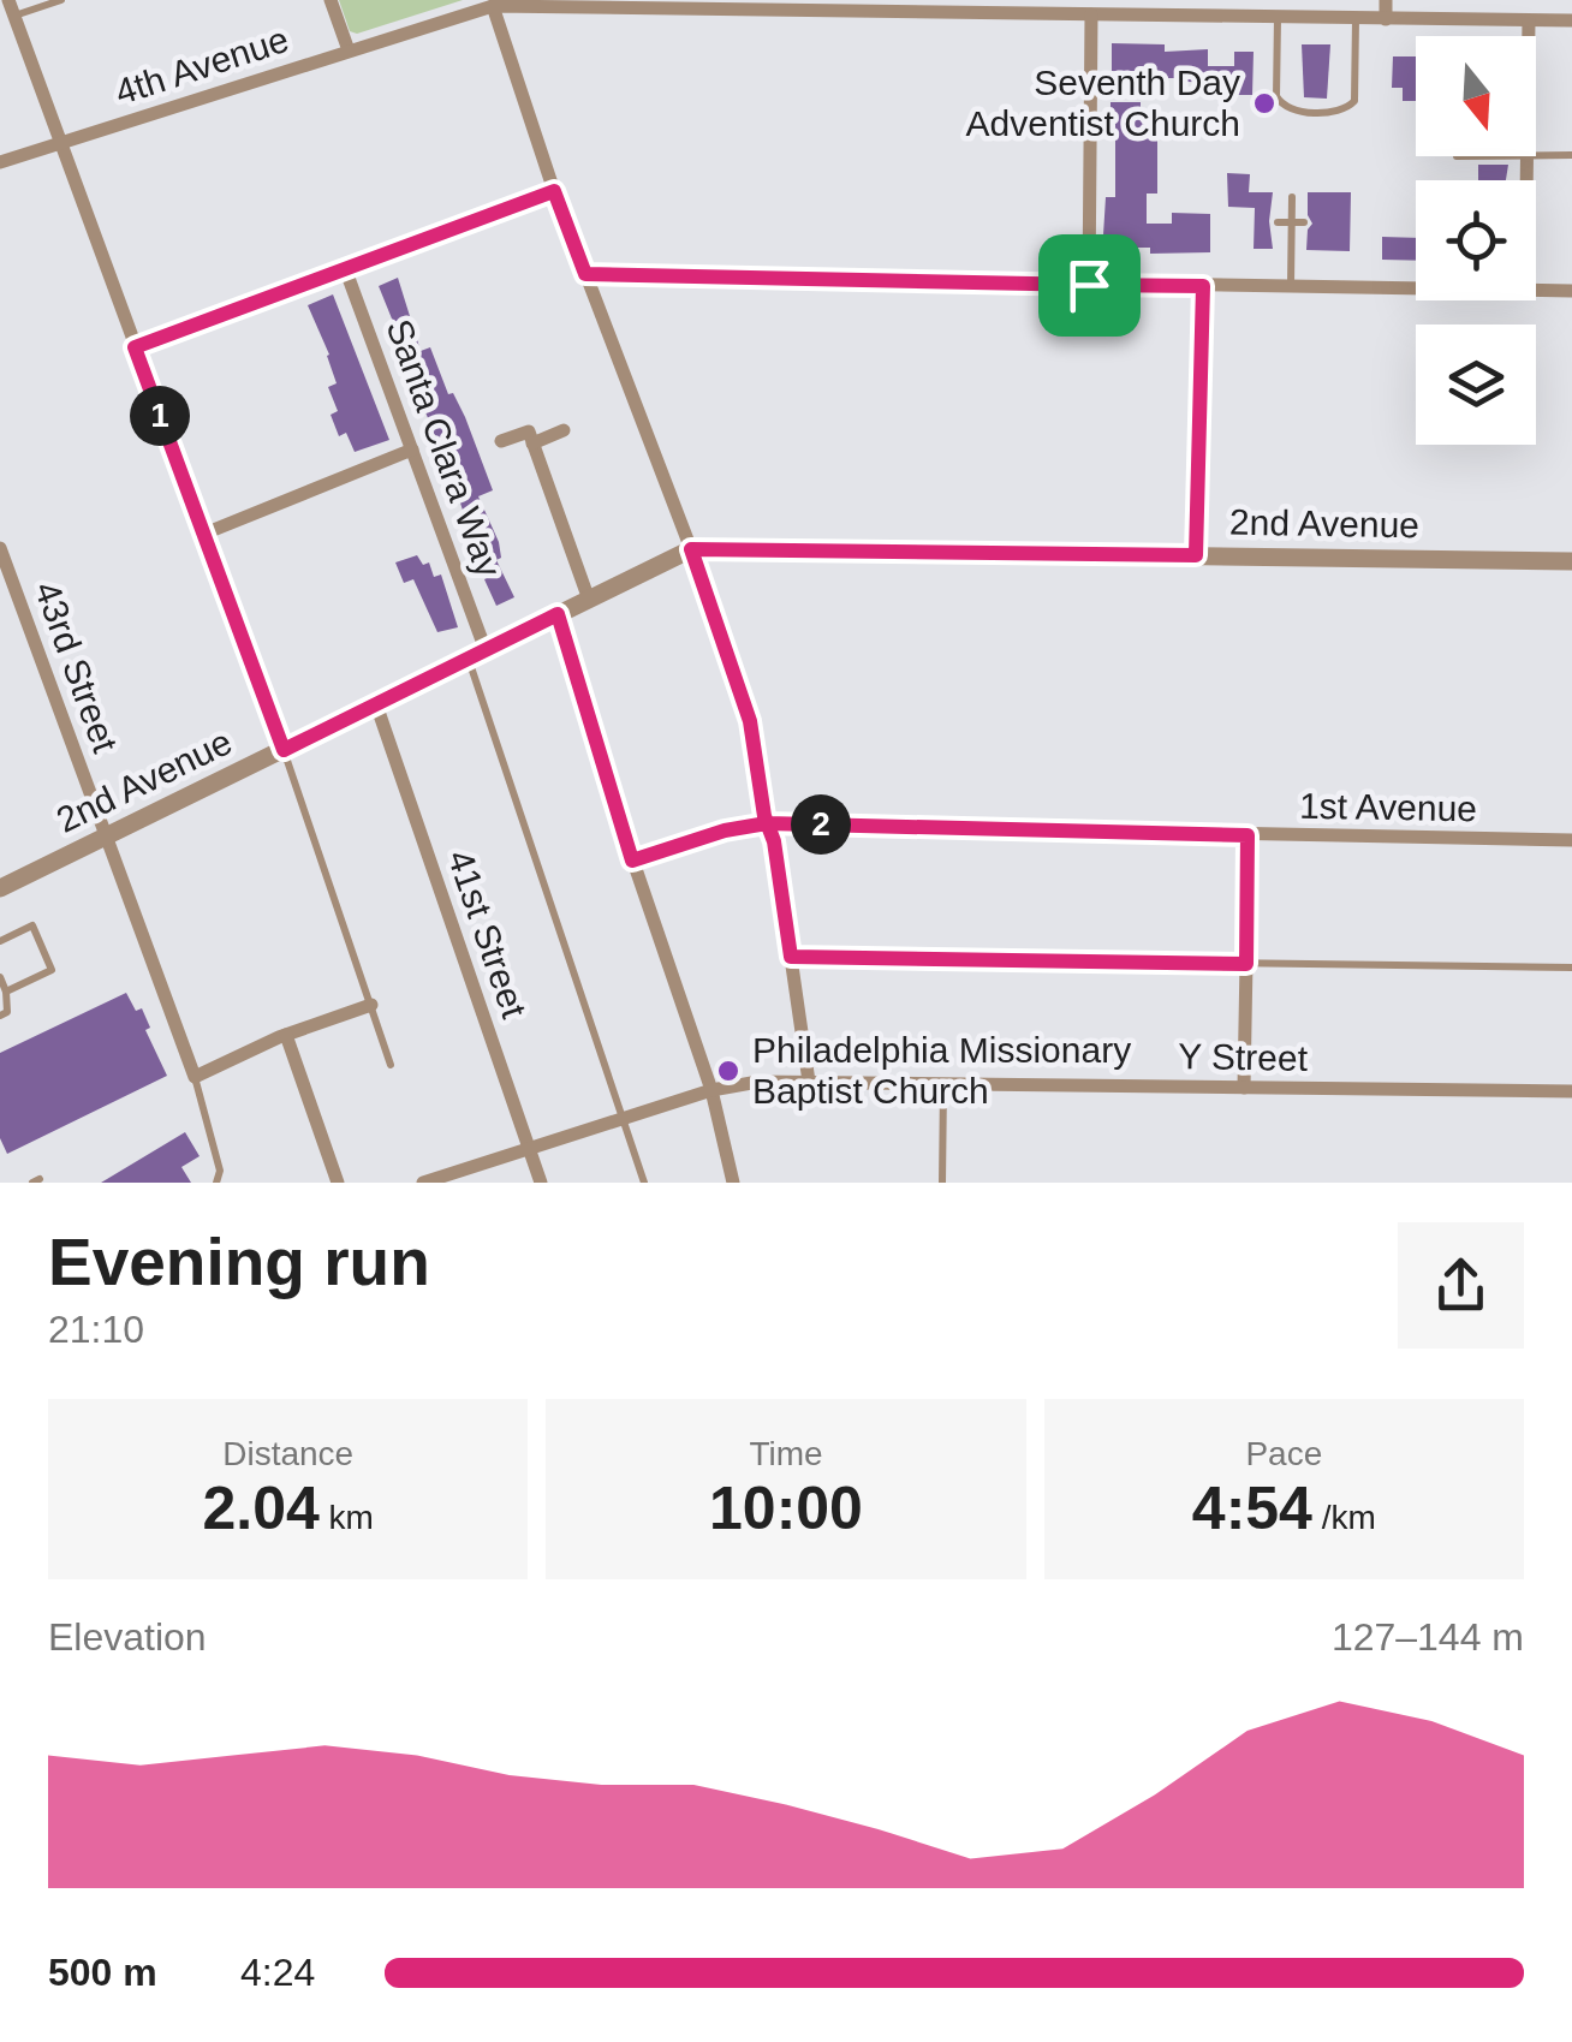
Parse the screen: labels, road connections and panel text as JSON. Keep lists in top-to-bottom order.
{
  "streets": {
    "street": [
      "4th Avenue",
      "Santa Clara Way",
      "2nd Avenue",
      "43rd Street",
      "1st Avenue",
      "41st Street",
      "Y Street"
    ]
  },
  "crossings": [
    ["Santa Clara Way", "2nd Avenue"],
    ["2nd Avenue", "43rd Street"],
    ["2nd Avenue", "41st Street"],
    ["41st Street", "Y Street"]
  ],
  "places": ["Seventh Day Adventist Church", "Philadelphia Missionary Baptist Church"],
  "north": "bottom",
  "page": {
    "pins": ["1", "2"],
    "heading": ["Evening run", "21:10"],
    "stats": [
      ["Distance", "2.04 km"],
      ["Time", "10:00"],
      ["Pace", "4:54 /km"]
    ],
    "chart": ["Elevation", "127–144 m"],
    "list": [
      {
        "name": "500 m",
        "note": "4:24"
      }
    ]
  }
}
